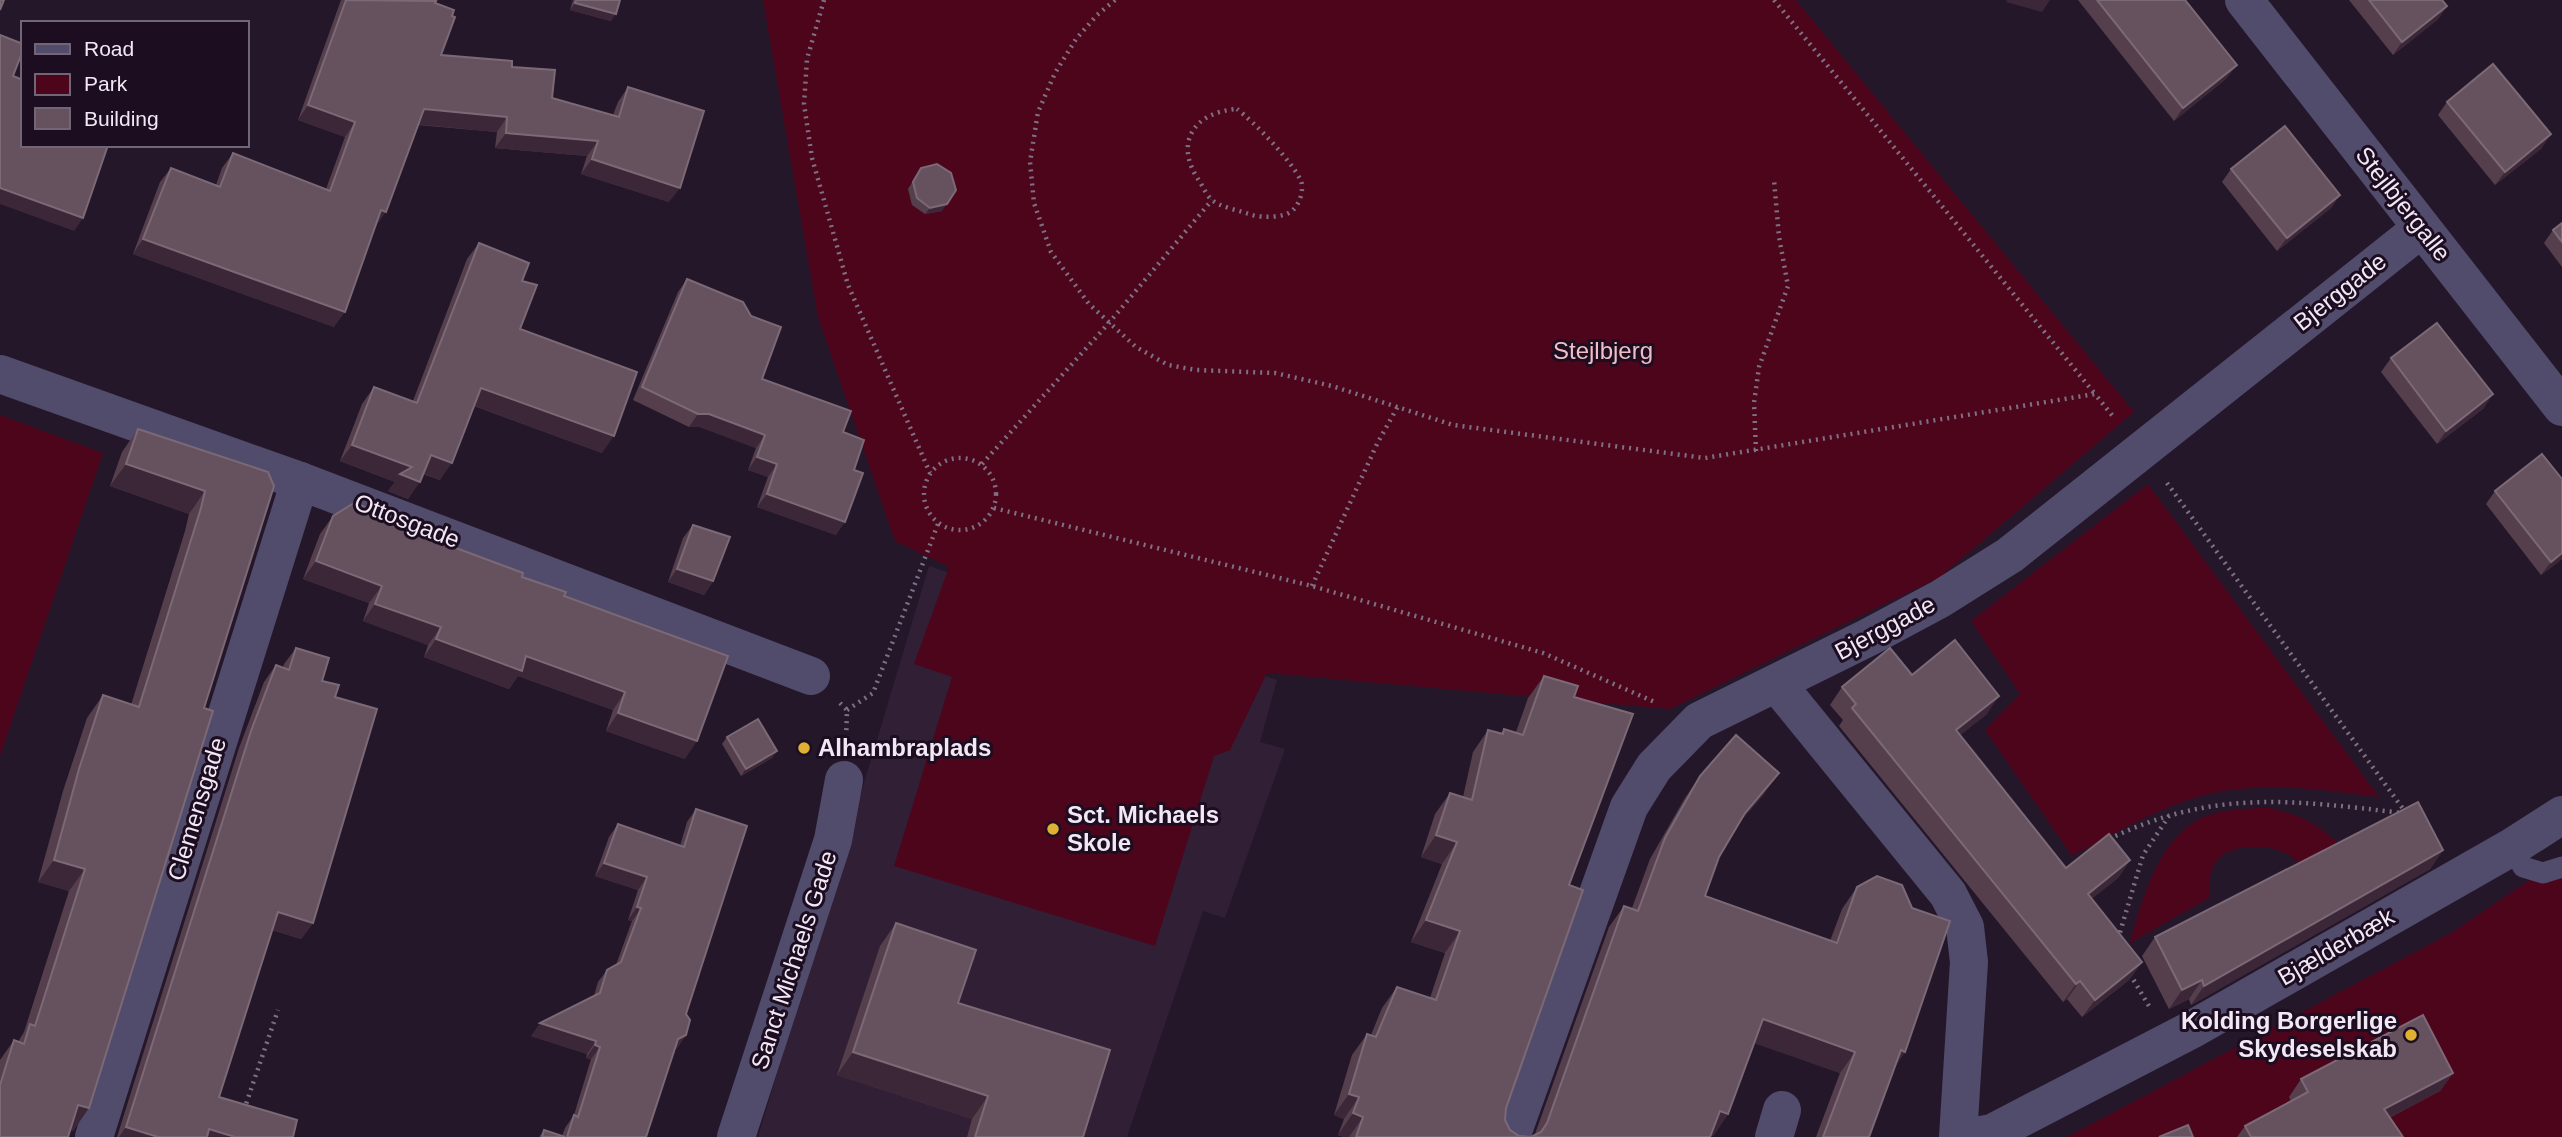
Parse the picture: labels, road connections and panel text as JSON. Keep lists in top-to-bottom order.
{
  "streets": {
    "street": [
      "Stejlbjergalle",
      "Bjerggade",
      "Ottosgade",
      "Clemensgade",
      "Bjælderbæk",
      "Sanct Michaels Gade"
    ]
  },
  "crossings": [
    ["Stejlbjergalle", "Bjerggade"],
    ["Ottosgade", "Clemensgade"]
  ],
  "parks": ["Stejlbjerg"],
  "places": ["Alhambraplads", "Sct. Michaels Skole", "Kolding Borgerlige Skydeselskab"],
  "legend": ["Road", "Park", "Building"]
}
